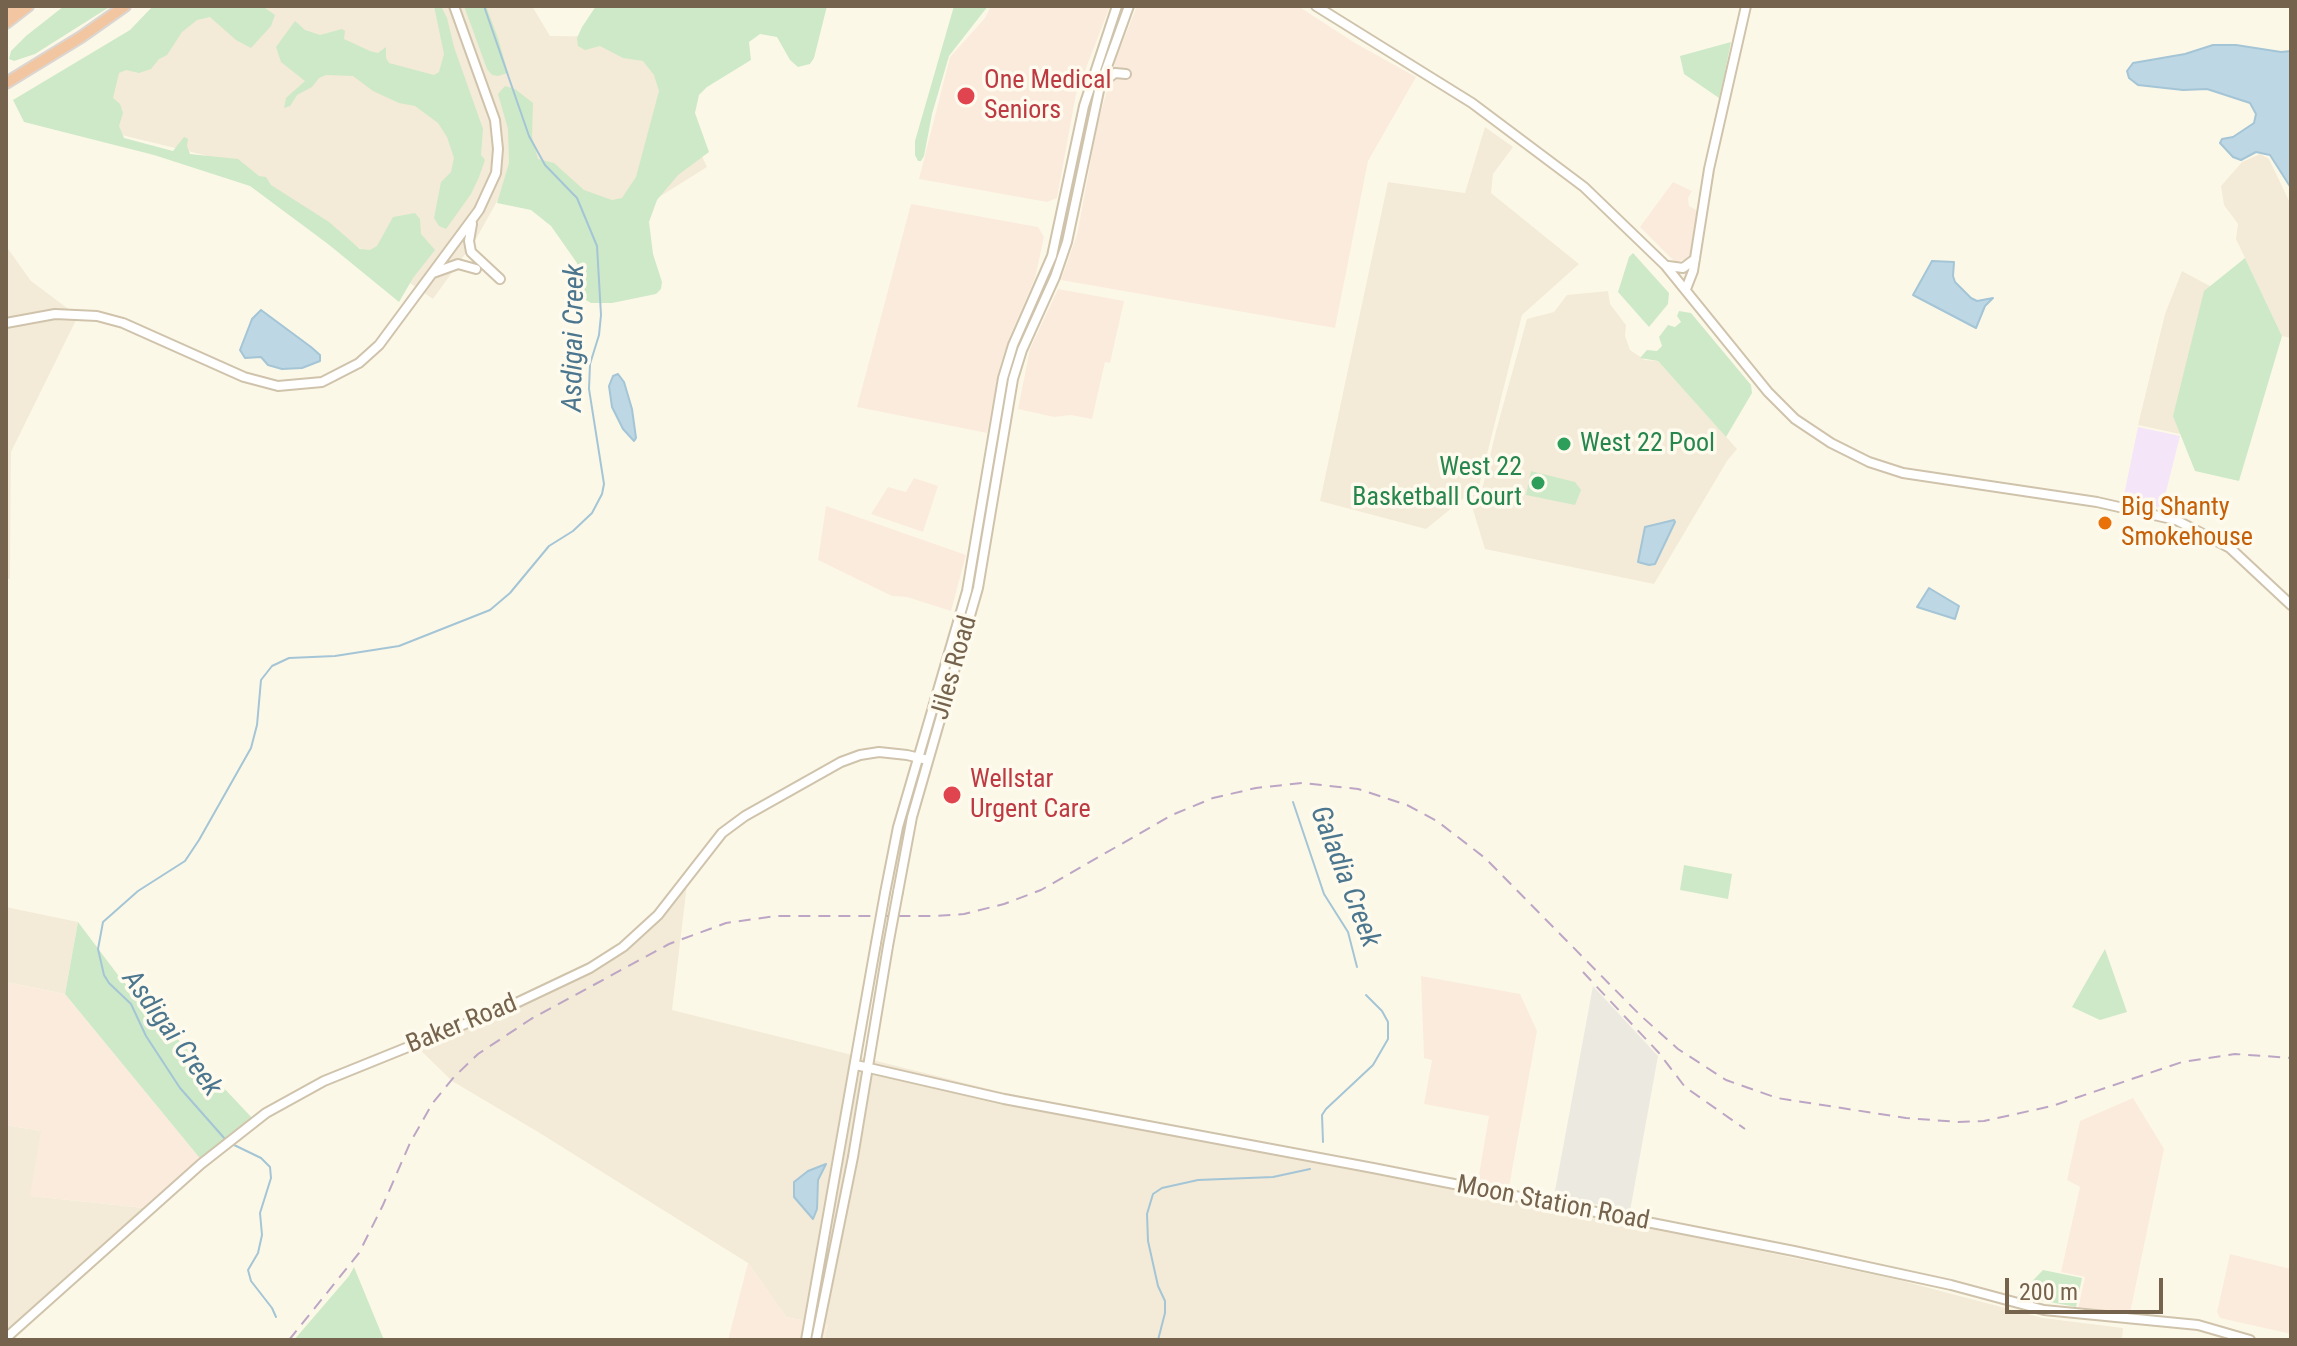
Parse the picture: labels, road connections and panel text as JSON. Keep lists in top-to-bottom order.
{
  "streets": {
    "street": ["Jiles Road", "Baker Road", "Moon Station Road"]
  },
  "crossings": [
    ["Jiles Road", "Baker Road"],
    ["Jiles Road", "Moon Station Road"]
  ],
  "water": ["Asdigai Creek", "Galadia Creek"],
  "places": [
    "One Medical Seniors",
    "West 22 Pool",
    "West 22 Basketball Court",
    "Big Shanty Smokehouse",
    "Wellstar Urgent Care"
  ],
  "scale_bar": "200 m"
}
